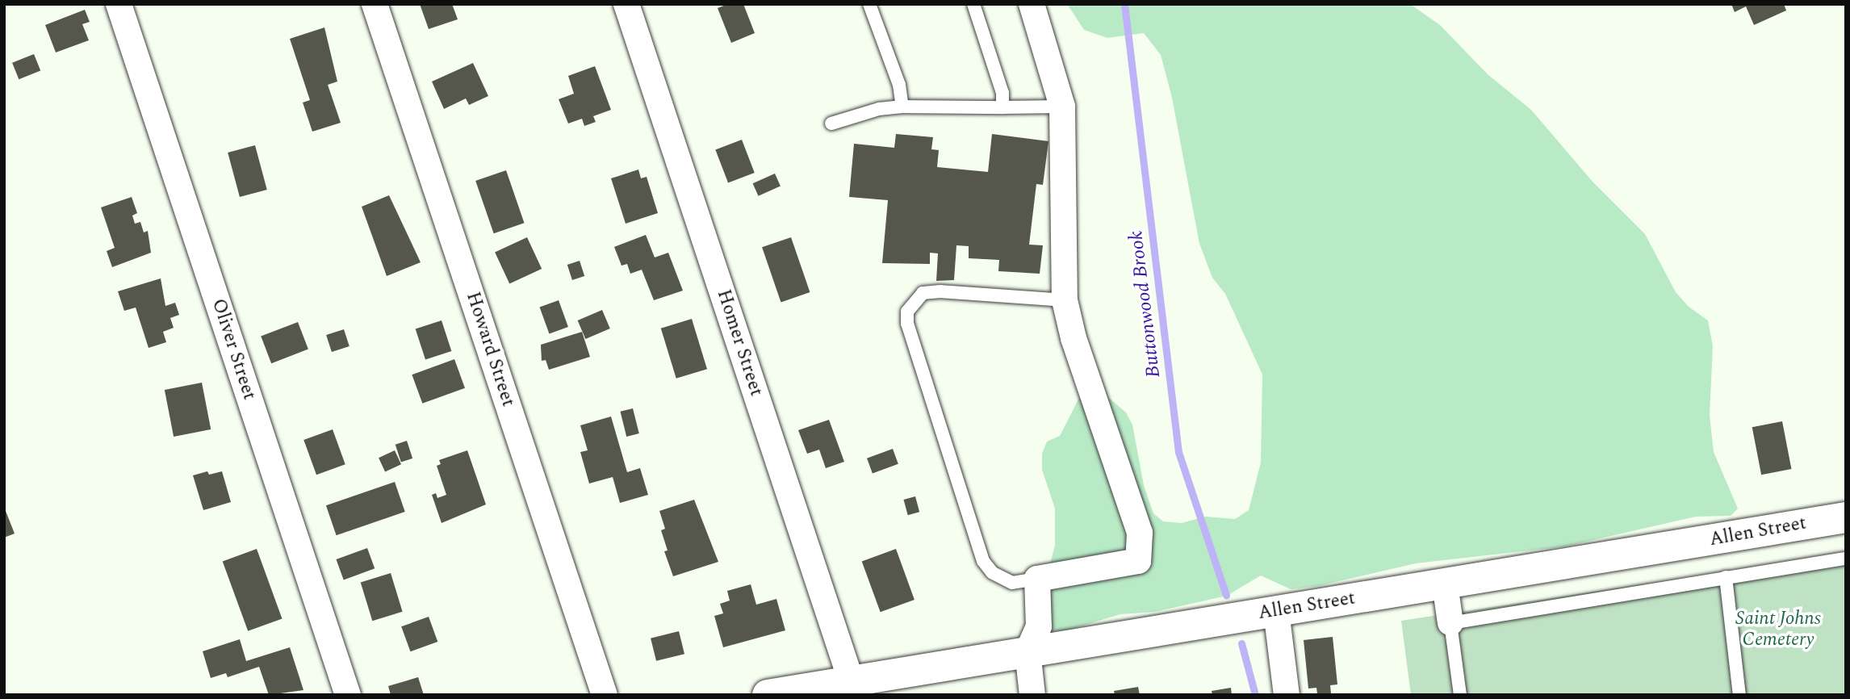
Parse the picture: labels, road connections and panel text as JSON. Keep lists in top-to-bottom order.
{
  "streets": {
    "street": [
      "Homer Street",
      "Oliver Street",
      "Howard Street",
      "Allen Street"
    ]
  },
  "crossings": [
    ["Homer Street", "Allen Street"]
  ],
  "water": ["Buttonwood Brook"],
  "parks": ["Saint Johns Cemetery"]
}
